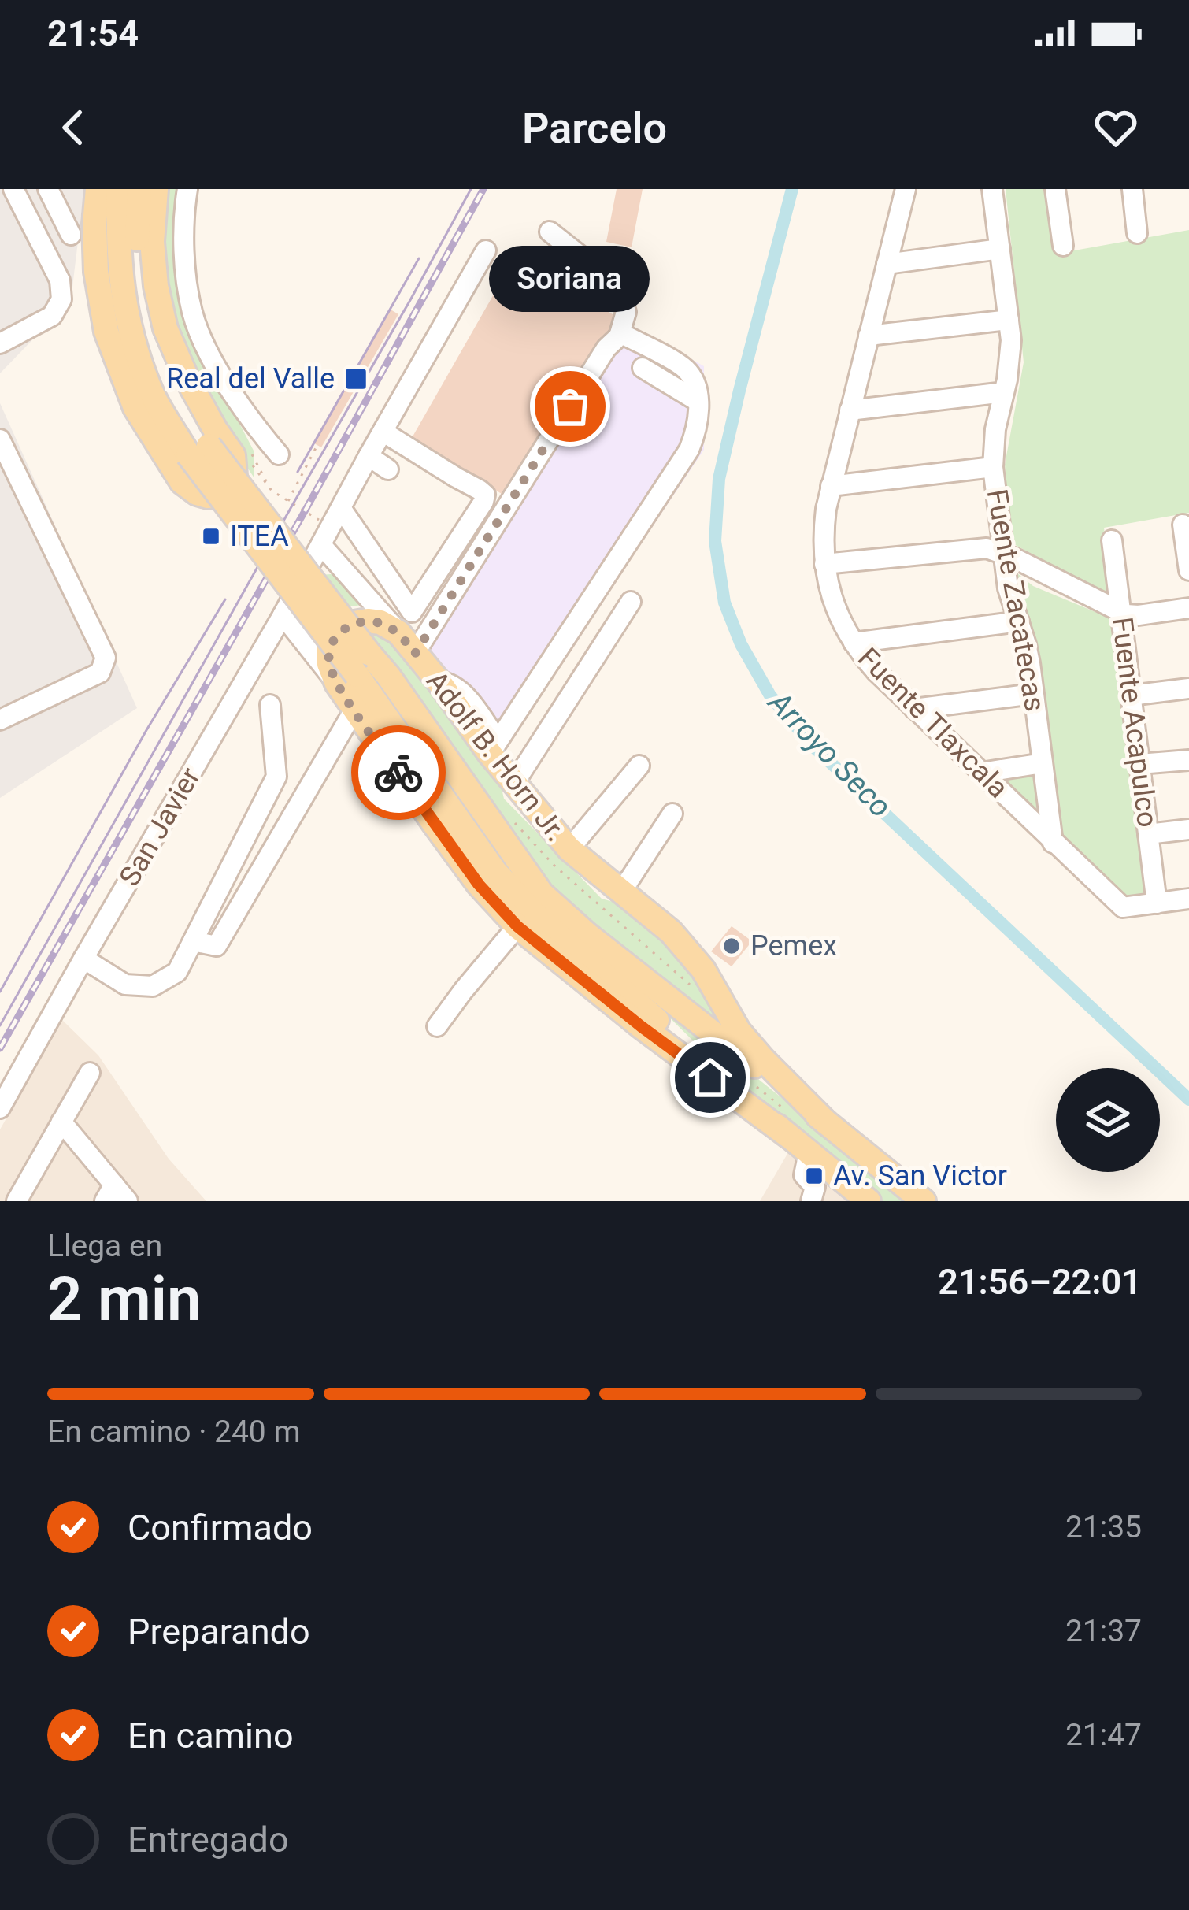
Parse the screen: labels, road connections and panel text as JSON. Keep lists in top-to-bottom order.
{
  "streets": {
    "main road": ["Adolf B. Horn Jr."],
    "street": [
      "Fuente Zacatecas",
      "Fuente Acapulco",
      "Fuente Tlaxcala",
      "San Javier"
    ]
  },
  "crossings": [
    ["Fuente Zacatecas", "Fuente Tlaxcala"],
    ["Fuente Acapulco", "Fuente Tlaxcala"],
    ["Adolf B. Horn Jr.", "San Javier"]
  ],
  "water": ["Arroyo Seco"],
  "places": {
    "transit": ["Real del Valle", "ITEA", "Av. San Victor"],
    "other": ["Soriana", "Pemex"]
  },
  "page": {
    "status": "21:54",
    "header": "Parcelo",
    "bubble": "Soriana",
    "heading": ["2 min", "Llega en", "21:56–22:01"],
    "bar": "En camino · 240 m",
    "list": [
      ["Confirmado", "21:35"],
      ["Preparando", "21:37"],
      ["En camino", "21:47"],
      "Entregado"
    ]
  }
}
